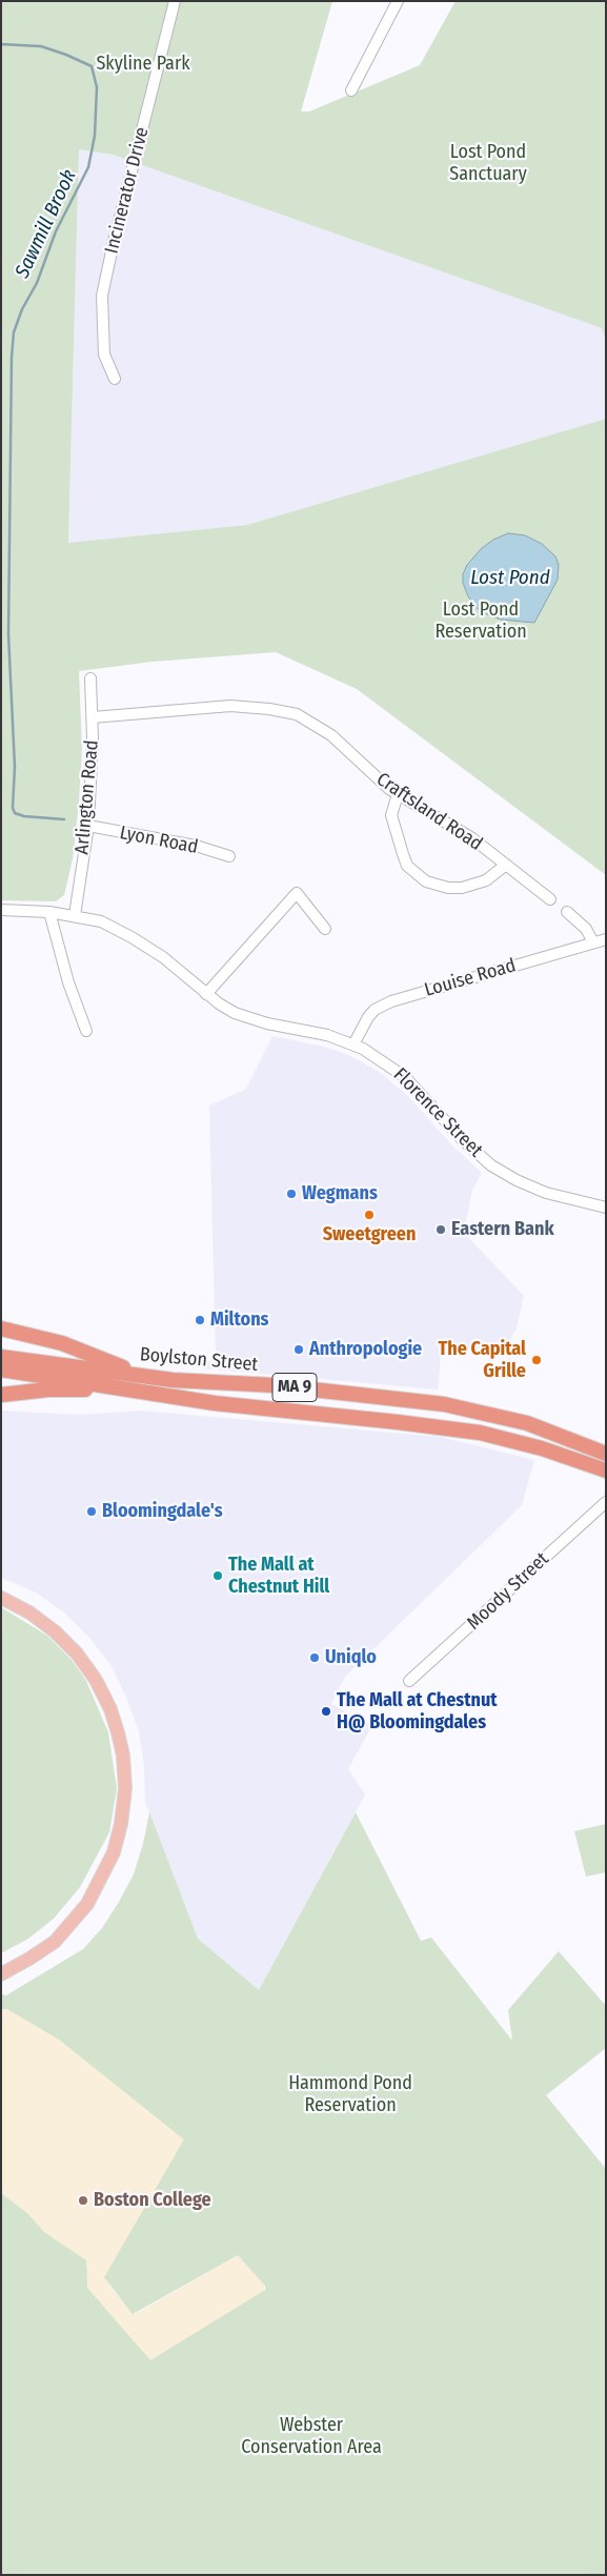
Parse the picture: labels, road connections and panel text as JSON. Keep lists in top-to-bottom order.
{
  "streets": {
    "highway": ["Boylston Street", "MA 9"],
    "street": [
      "Incinerator Drive",
      "Arlington Road",
      "Craftsland Road",
      "Lyon Road",
      "Louise Road",
      "Florence Street",
      "Moody Street"
    ]
  },
  "crossings": [
    ["Arlington Road", "Craftsland Road"],
    ["Arlington Road", "Lyon Road"],
    ["Arlington Road", "Florence Street"],
    ["Louise Road", "Florence Street"]
  ],
  "water": ["Sawmill Brook", "Lost Pond"],
  "parks": [
    "Skyline Park",
    "Lost Pond Sanctuary",
    "Lost Pond Reservation",
    "Hammond Pond Reservation",
    "Webster Conservation Area"
  ],
  "places": [
    "Wegmans",
    "Sweetgreen",
    "Eastern Bank",
    "Miltons",
    "Anthropologie",
    "The Capital Grille",
    "Bloomingdale's",
    "The Mall at Chestnut Hill",
    "Uniqlo",
    "The Mall at Chestnut H@ Bloomingdales",
    "Boston College"
  ]
}
